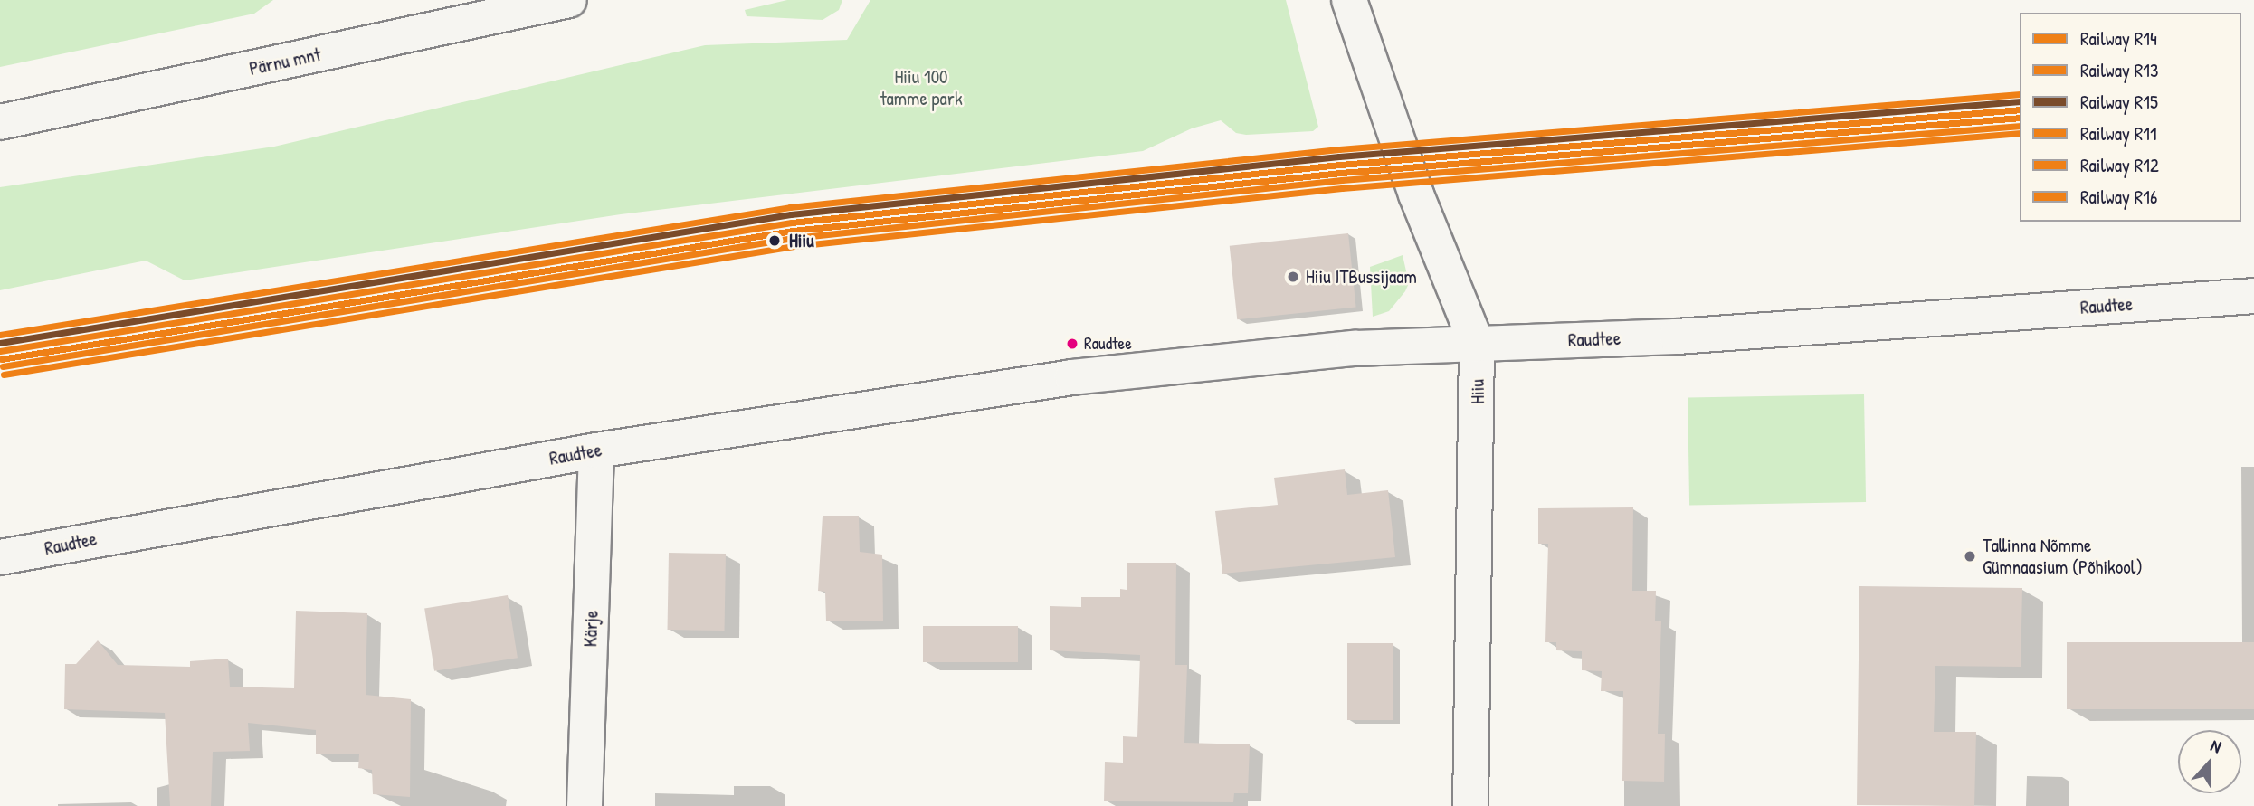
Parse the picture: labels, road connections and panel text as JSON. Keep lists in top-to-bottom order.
{
  "streets": {
    "street": [
      "Pärnu mnt",
      "Raudtee",
      "Hiiu",
      "Kärje"
    ]
  },
  "crossings": [
    ["Raudtee", "Hiiu"],
    ["Raudtee", "Kärje"]
  ],
  "parks": ["Hiiu 100 tamme park"],
  "places": [
    "Hiiu",
    "Hiiu ITBussijaam",
    "Raudtee",
    "Tallinna Nõmme Gümnaasium (Põhikool)"
  ],
  "lines": [
    "rail line R12",
    "rail line R15",
    "rail line R14",
    "rail line R13",
    "rail line R11",
    "rail line R16"
  ],
  "legend": [
    "Railway R14",
    "Railway R13",
    "Railway R15",
    "Railway R11",
    "Railway R12",
    "Railway R16"
  ],
  "north": "top"
}
